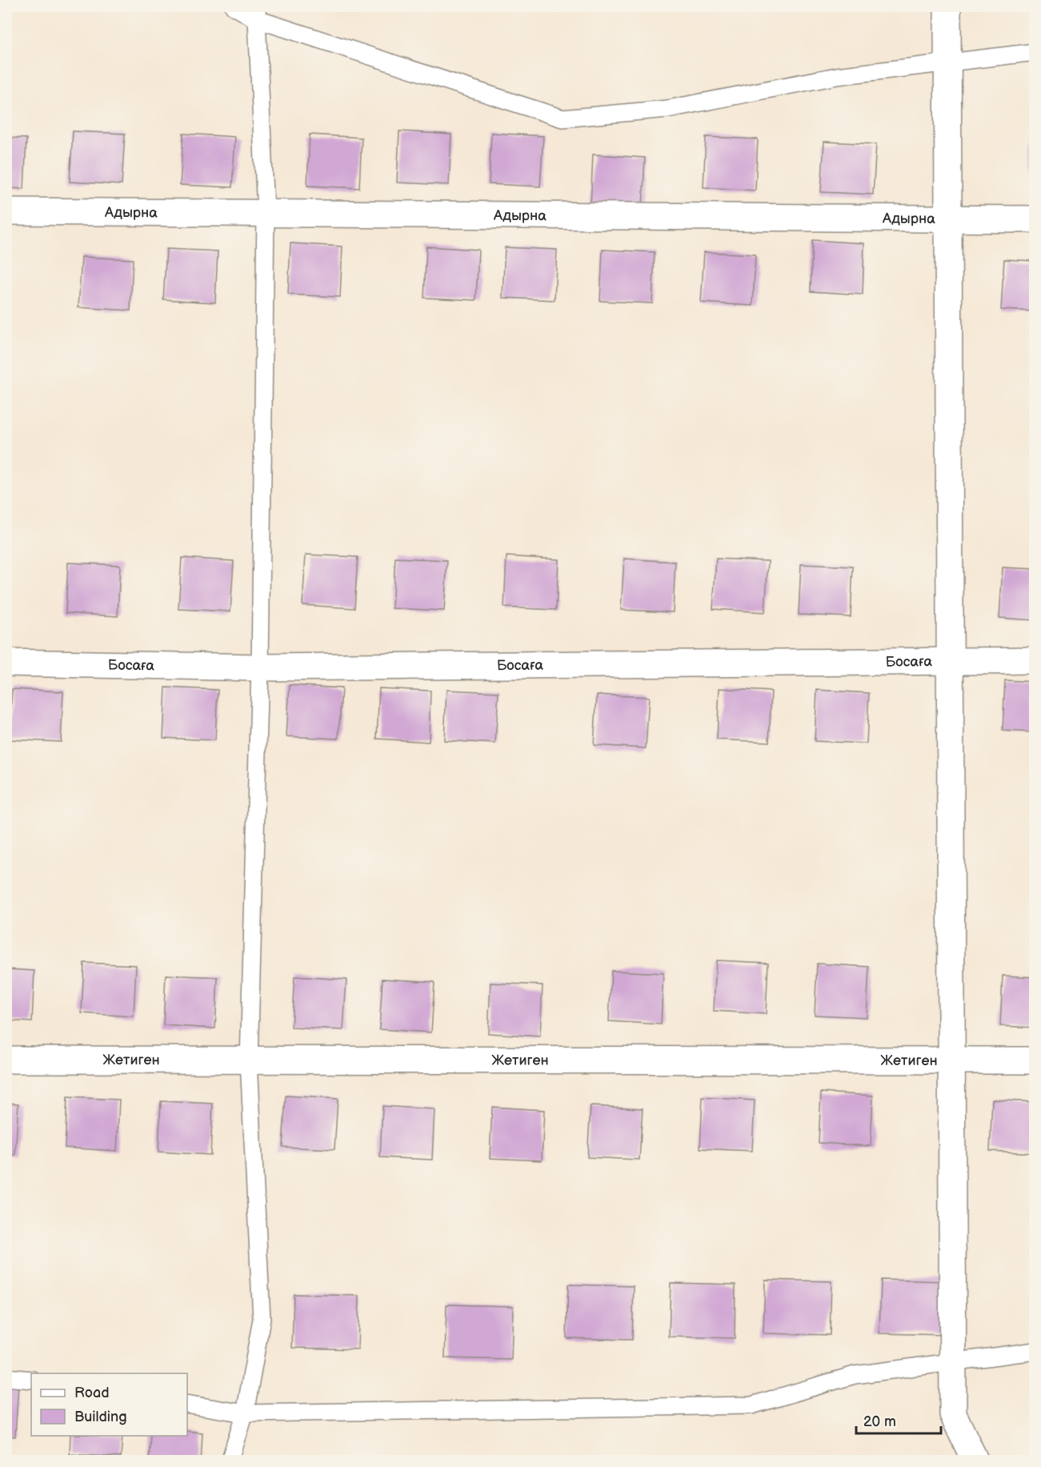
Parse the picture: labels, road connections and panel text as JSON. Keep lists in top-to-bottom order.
{
  "streets": {
    "street": ["Адырна", "Босаға", "Жетиген"]
  },
  "legend": ["Road", "Building"],
  "scale_bar": "20 m"
}
